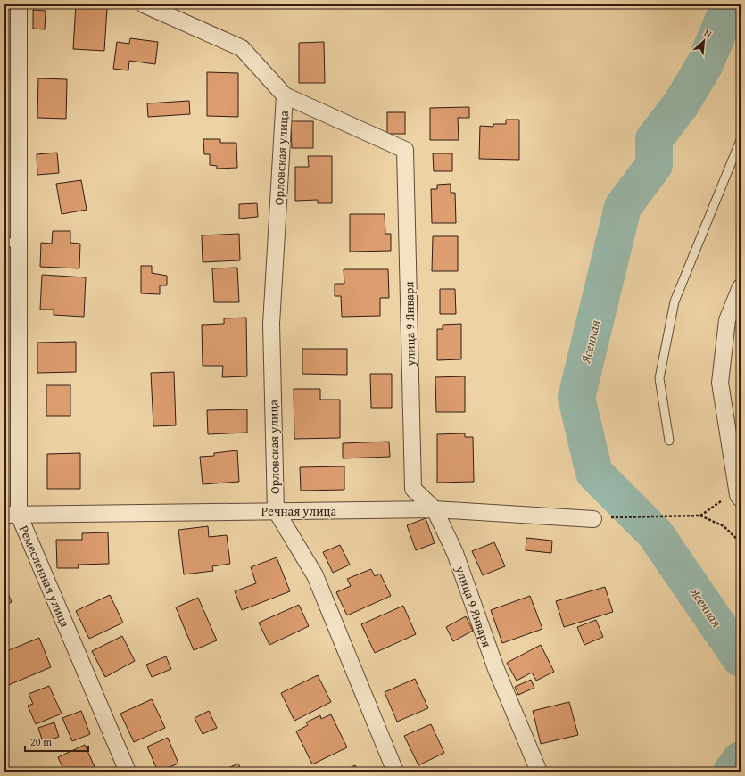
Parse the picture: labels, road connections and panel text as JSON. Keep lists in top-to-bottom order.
{
  "streets": {
    "street": [
      "Орловская улица",
      "улица 9 Января",
      "Речная улица",
      "Ремесленная улица"
    ]
  },
  "crossings": [
    ["Орловская улица", "улица 9 Января"],
    ["Орловская улица", "Речная улица"],
    ["улица 9 Января", "Речная улица"],
    ["Речная улица", "Ремесленная улица"]
  ],
  "water": ["Ясенная"],
  "scale_bar": "20 m",
  "north": "top right"
}
